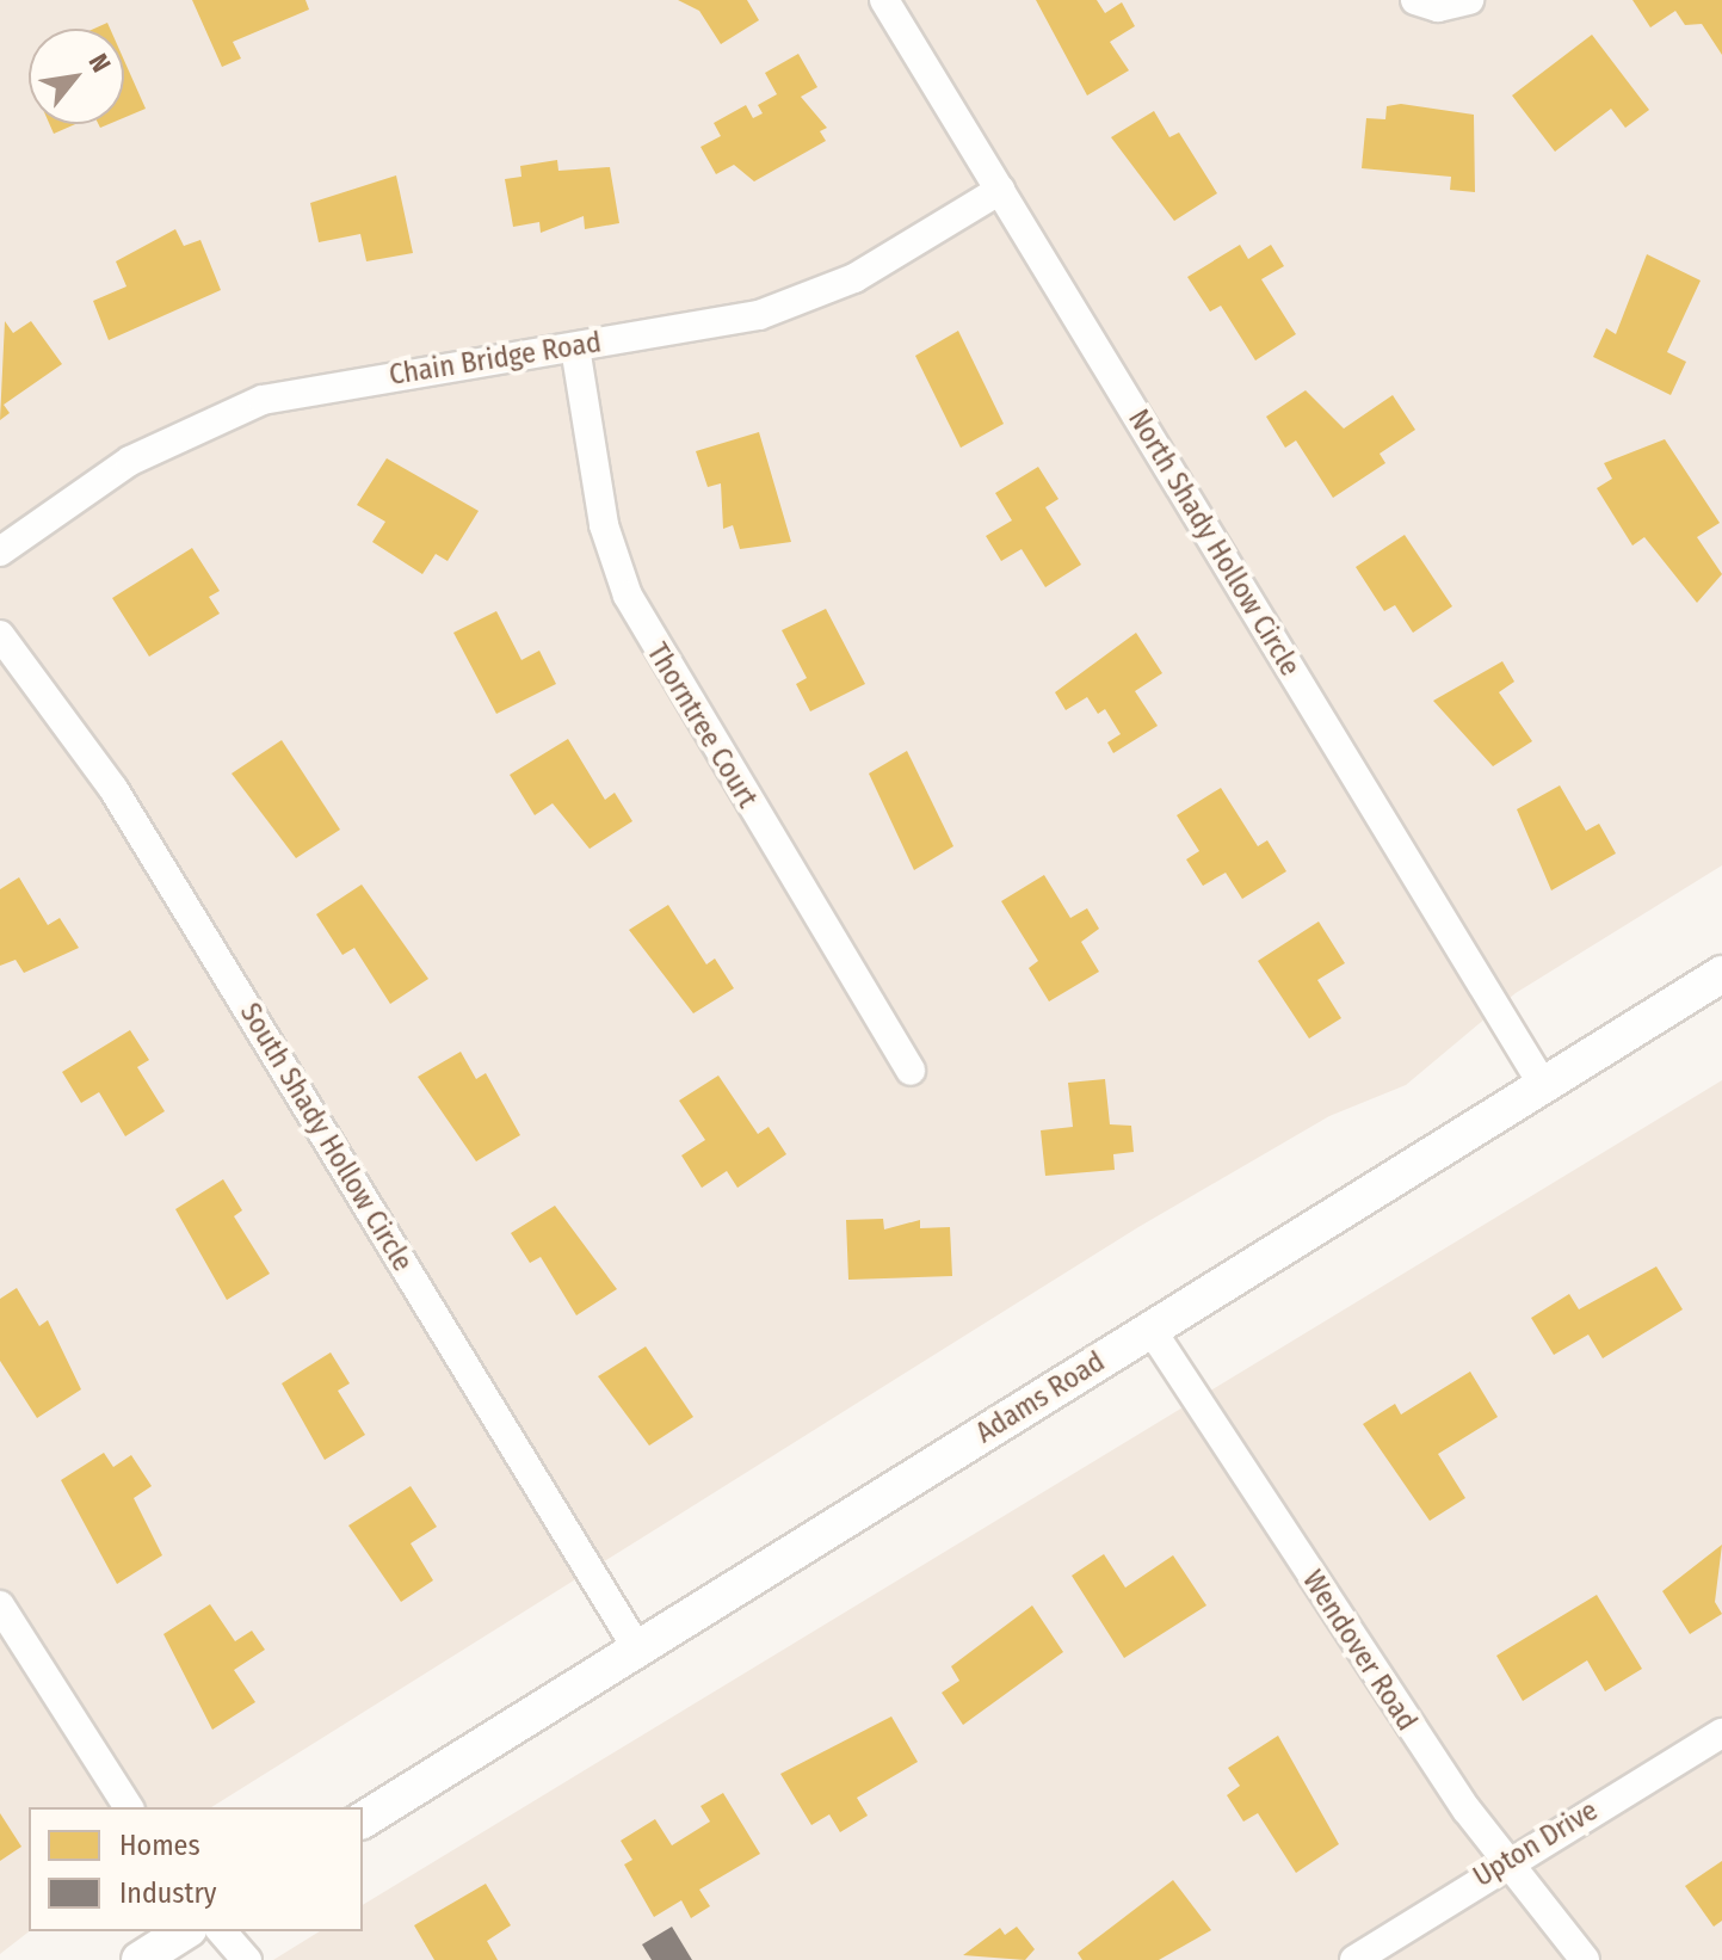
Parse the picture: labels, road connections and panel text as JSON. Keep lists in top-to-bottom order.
{
  "streets": {
    "street": [
      "Chain Bridge Road",
      "North Shady Hollow Circle",
      "Thorntree Court",
      "South Shady Hollow Circle",
      "Adams Road",
      "Wendover Road",
      "Upton Drive"
    ]
  },
  "crossings": [
    ["Chain Bridge Road", "North Shady Hollow Circle"],
    ["Chain Bridge Road", "Thorntree Court"],
    ["North Shady Hollow Circle", "Adams Road"],
    ["South Shady Hollow Circle", "Adams Road"],
    ["Adams Road", "Wendover Road"],
    ["Wendover Road", "Upton Drive"]
  ],
  "legend": ["Homes", "Industry"],
  "north": "top right"
}
